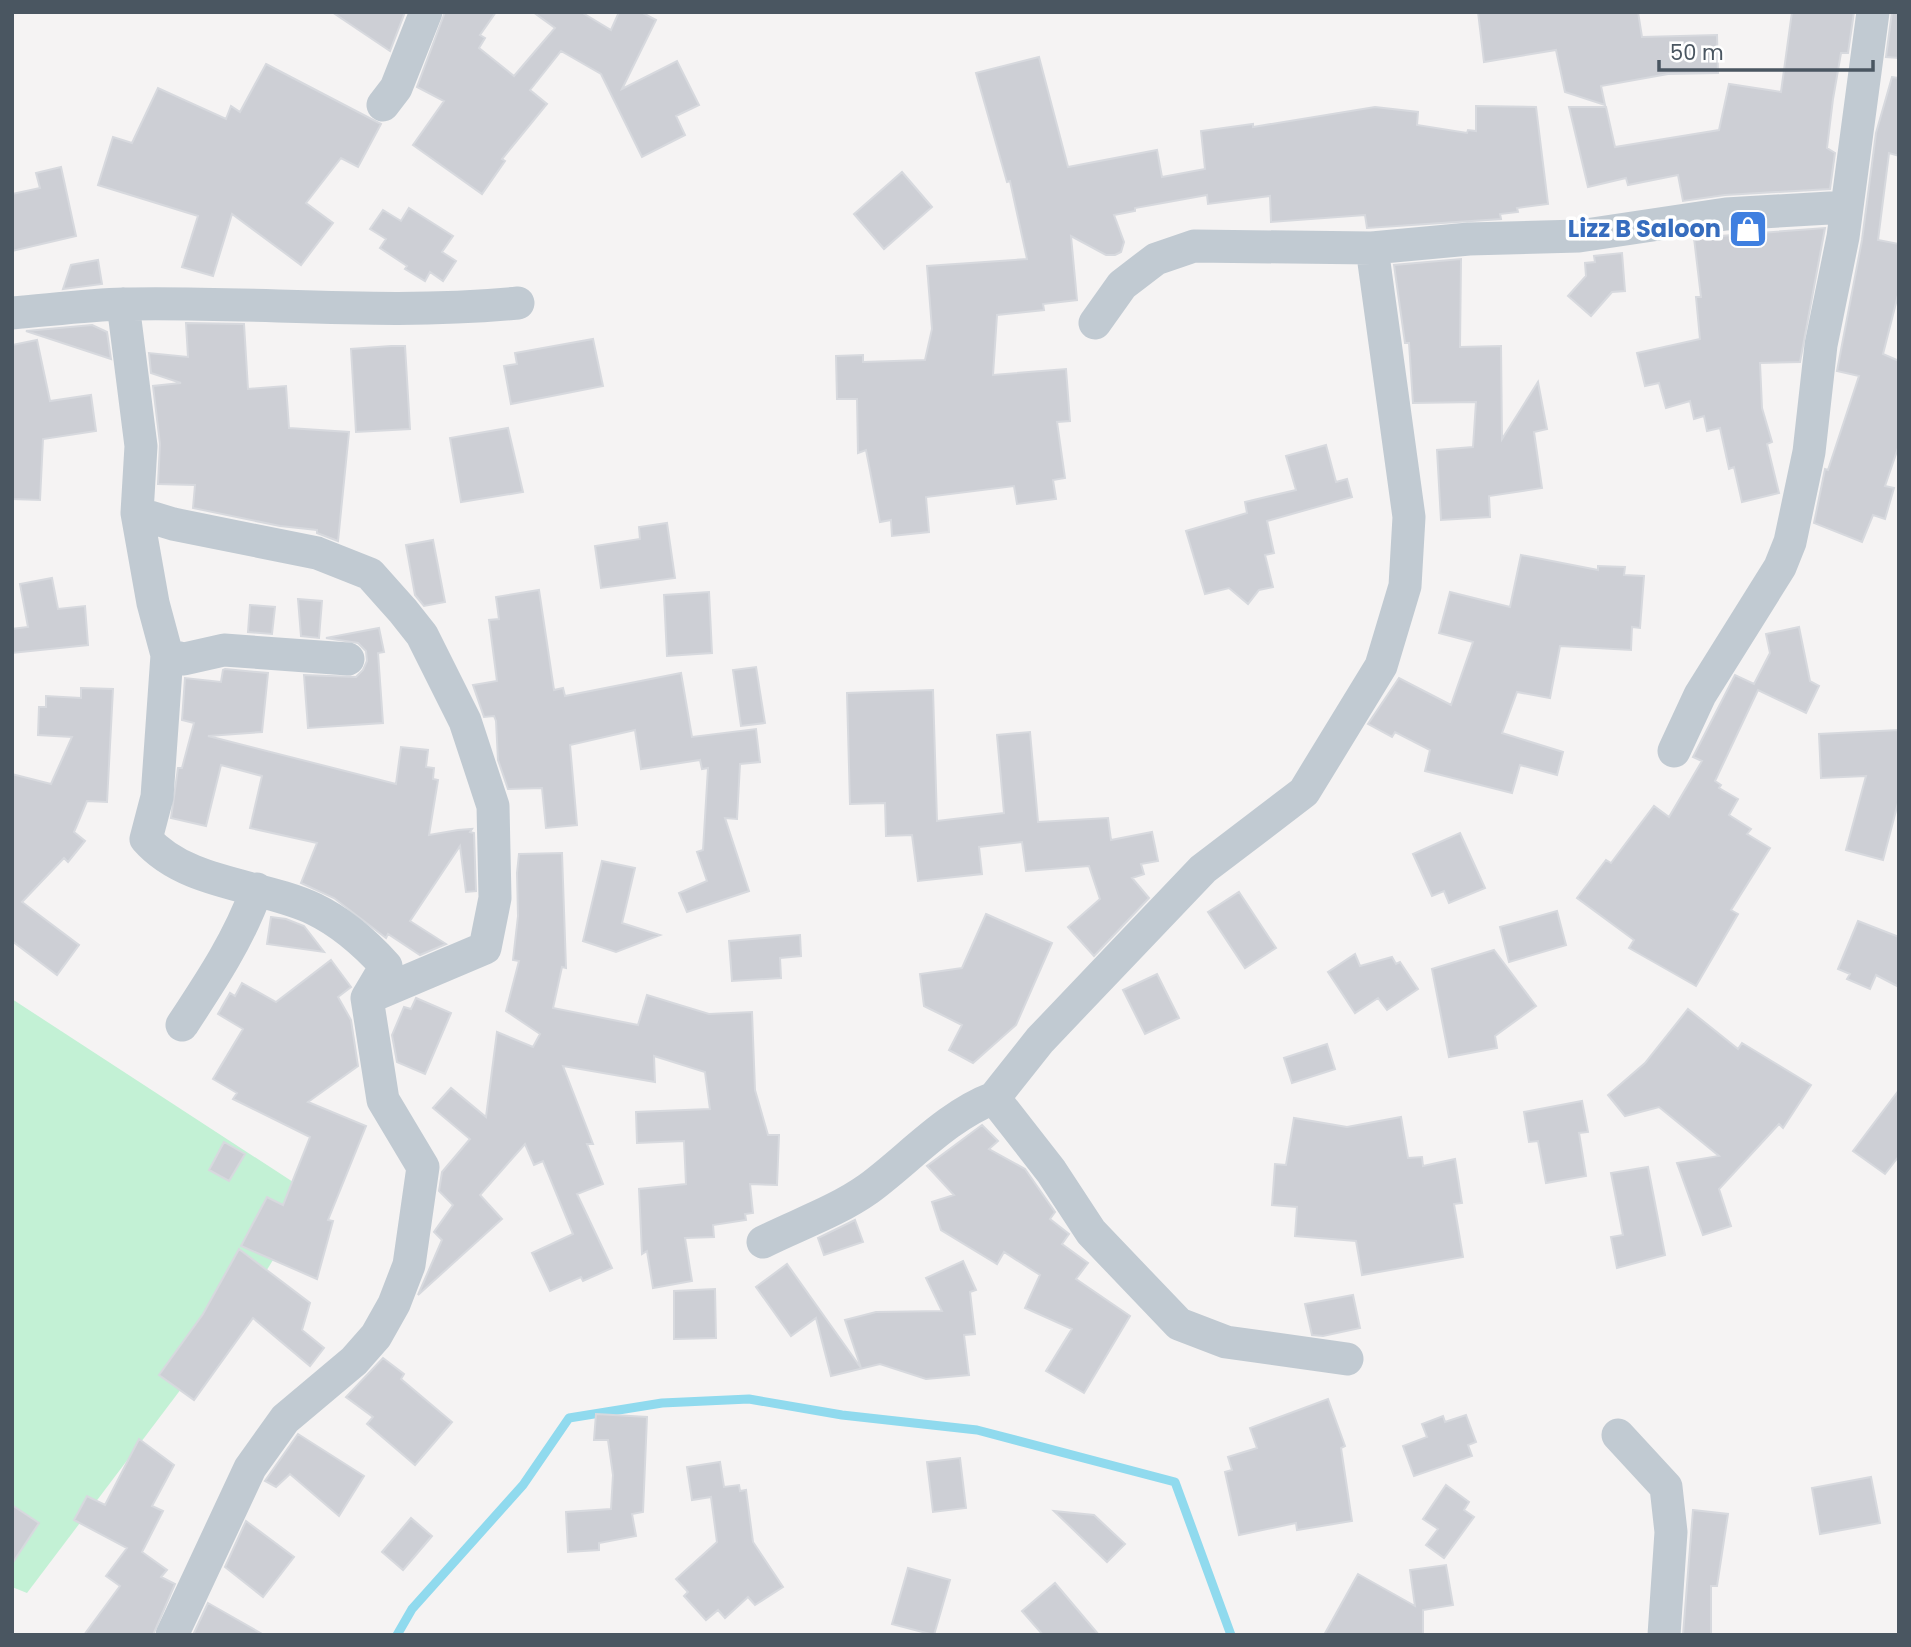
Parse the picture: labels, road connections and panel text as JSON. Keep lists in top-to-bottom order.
{
  "places": {
    "shop": ["Lizz B Saloon"]
  },
  "scale_bar": "50 m"
}
